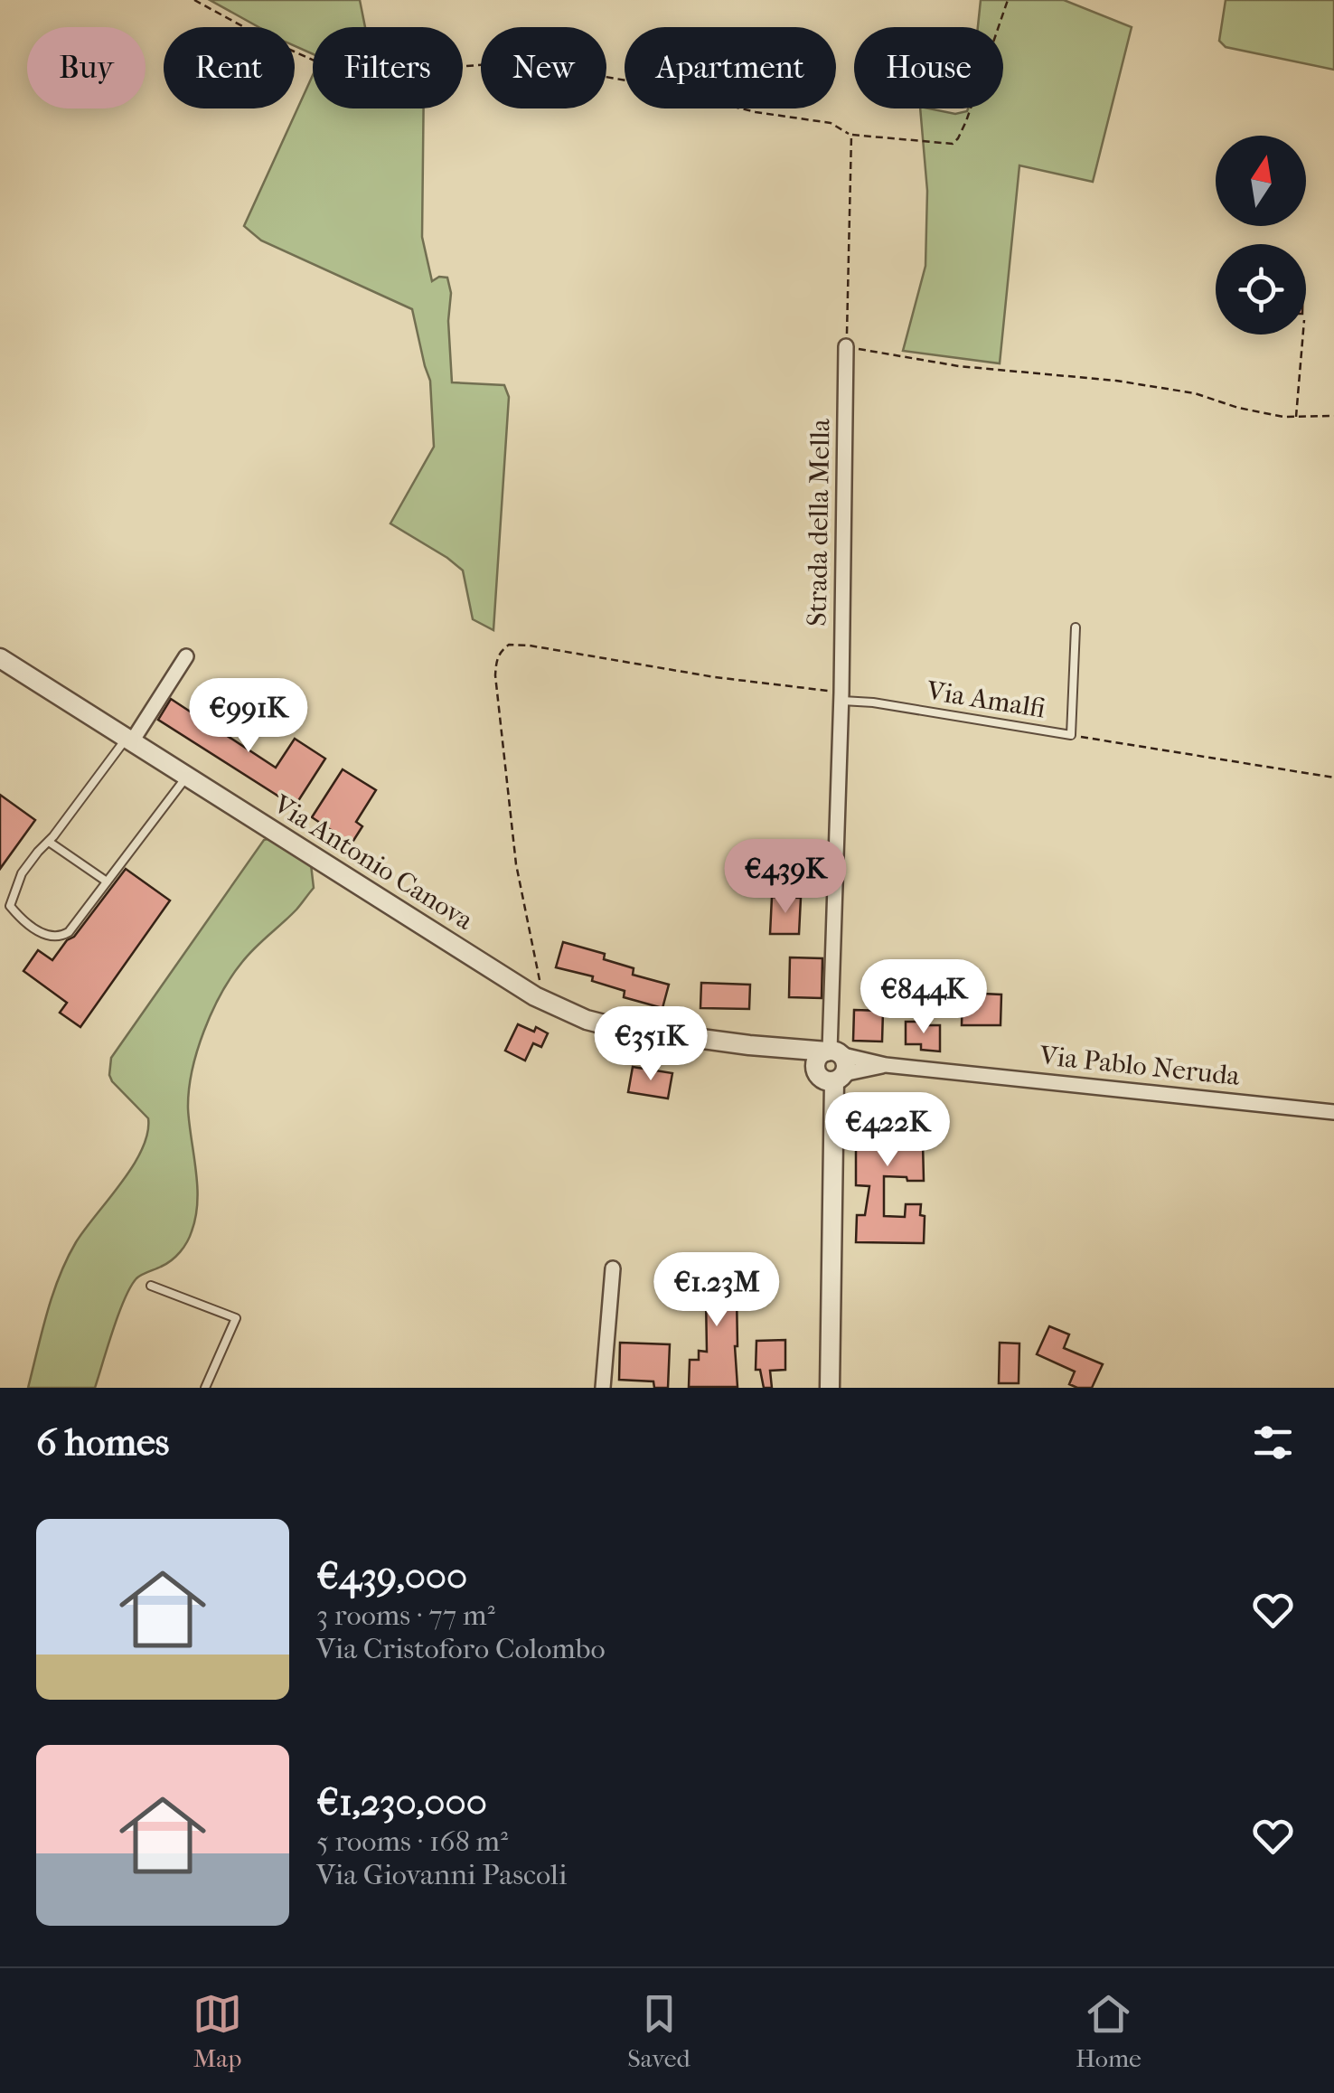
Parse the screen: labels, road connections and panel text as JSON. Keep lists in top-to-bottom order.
{
  "streets": {
    "street": ["Strada della Mella", "Via Antonio Canova", "Via Pablo Neruda"],
    "lane": ["Via Amalfi"]
  },
  "crossings": [
    ["Strada della Mella", "Via Amalfi"],
    ["Strada della Mella", "Via Pablo Neruda"]
  ],
  "north": "top",
  "page": {
    "chip": [
      "Buy",
      "Rent",
      "Filters",
      "New",
      "Apartment",
      "House"
    ],
    "price": [
      "€991K",
      "€439K",
      "€844K",
      "€351K",
      "€422K",
      "€1.23M"
    ],
    "heading": "6 homes",
    "list": [
      {
        "name": "€439,000",
        "note": "3 rooms · 77 m² · Via Cristoforo Colombo"
      },
      {
        "name": "€1,230,000",
        "note": "5 rooms · 168 m² · Via Giovanni Pascoli"
      }
    ],
    "tabs": ["Map", "Saved", "Home"]
  }
}
